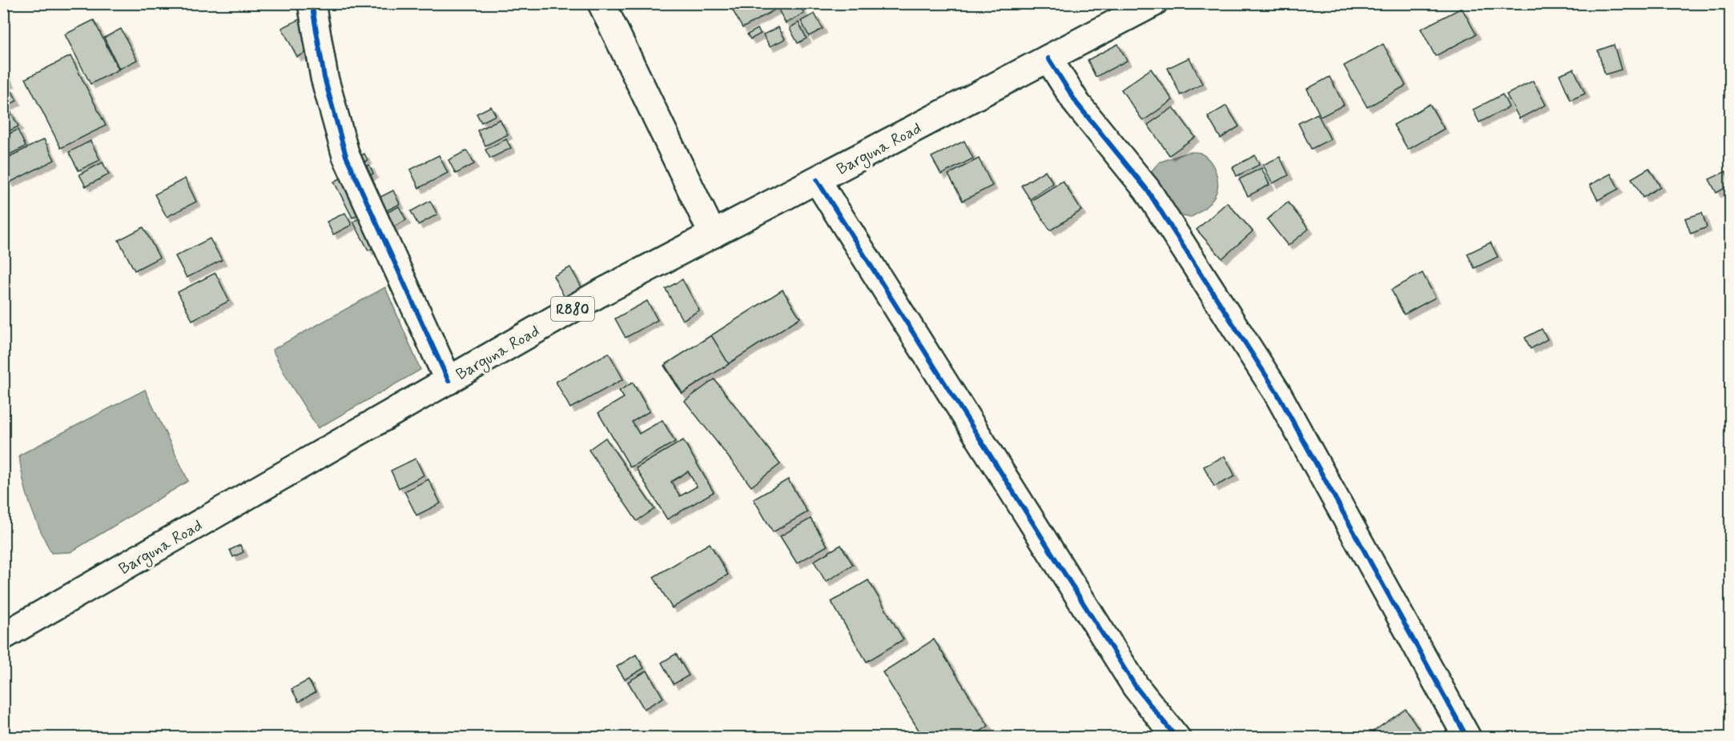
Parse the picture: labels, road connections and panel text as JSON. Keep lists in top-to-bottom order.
{
  "streets": {
    "street": ["Barguna Road", "R880"]
  }
}
